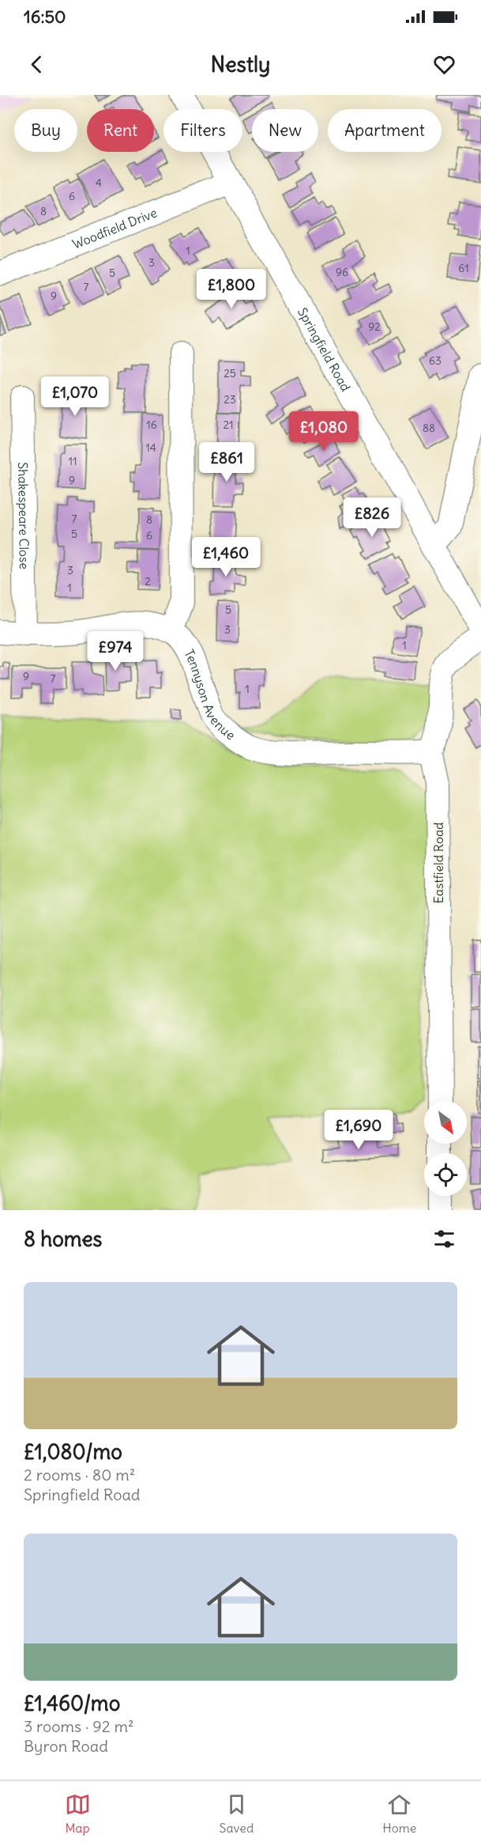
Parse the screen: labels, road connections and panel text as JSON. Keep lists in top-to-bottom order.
{
  "streets": {
    "street": [
      "Woodfield Drive",
      "Springfield Road",
      "Shakespeare Close",
      "Tennyson Avenue",
      "Eastfield Road"
    ]
  },
  "crossings": [
    ["Woodfield Drive", "Springfield Road"],
    ["Shakespeare Close", "Tennyson Avenue"],
    ["Tennyson Avenue", "Eastfield Road"]
  ],
  "house_numbers": [
    "4",
    "6",
    "8",
    "1",
    "3",
    "61",
    "96",
    "5",
    "7",
    "9",
    "92",
    "63",
    "25",
    "23",
    "16",
    "21",
    "88",
    "14",
    "11",
    "9",
    "7",
    "8",
    "5",
    "6",
    "3",
    "2",
    "1",
    "5",
    "3",
    "1",
    "9",
    "7",
    "1"
  ],
  "north": "bottom right",
  "page": {
    "status": "16:50",
    "header": "Nestly",
    "chip": [
      "Buy",
      "Rent",
      "Filters",
      "New",
      "Apartment"
    ],
    "price": [
      "£1,800",
      "£1,070",
      "£1,080",
      "£861",
      "£826",
      "£1,460",
      "£974",
      "£1,690"
    ],
    "heading": "8 homes",
    "list": [
      {
        "name": "£1,080/mo",
        "note": "2 rooms · 80 m² · Springfield Road"
      },
      {
        "name": "£1,460/mo",
        "note": "3 rooms · 92 m² · Byron Road"
      }
    ],
    "tabs": ["Map", "Saved", "Home"]
  }
}
